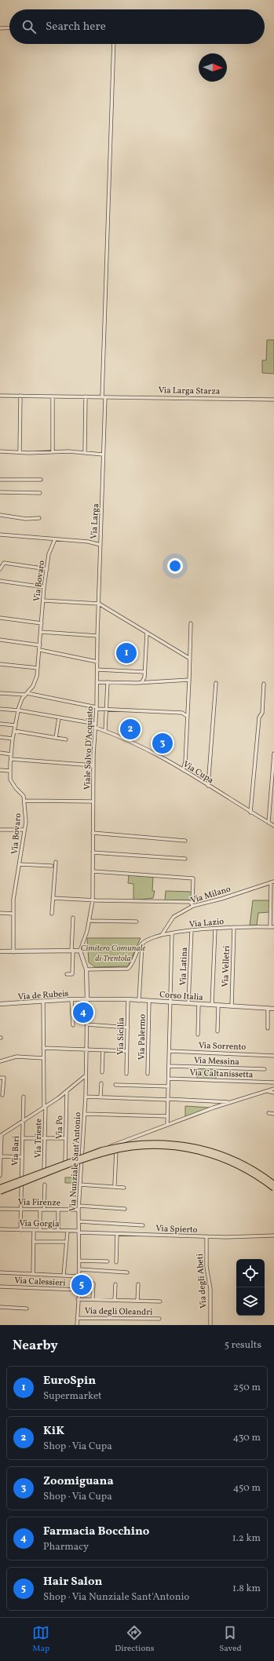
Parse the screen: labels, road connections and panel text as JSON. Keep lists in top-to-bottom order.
{
  "streets": {
    "street": [
      "Via Larga Starza",
      "Via Larga",
      "Via Bovaro",
      "Viale Salvo D'Acquisto",
      "Via Cupa",
      "Via Milano",
      "Via Lazio",
      "Via Latina",
      "Via Velletri",
      "Via de Rubeis",
      "Corso Italia",
      "Via Sicilia",
      "Via Palermo",
      "Via Sorrento",
      "Via Messina",
      "Via Caltanissetta",
      "Via Po",
      "Via Trieste",
      "Via Bari",
      "Via Nunziale Sant'Antonio",
      "Via Firenze",
      "Via Gorgia",
      "Via Spierto",
      "Via Calessieri",
      "Via degli Abeti",
      "Via degli Oleandri"
    ]
  },
  "crossings": [
    ["Via Larga Starza", "Via Larga"],
    ["Via Larga", "Via Bovaro"],
    ["Via Larga", "Viale Salvo D'Acquisto"],
    ["Viale Salvo D'Acquisto", "Via Cupa"],
    ["Via Milano", "Via Lazio"],
    ["Via Lazio", "Via Latina"],
    ["Via Lazio", "Via Velletri"],
    ["Via Latina", "Corso Italia"],
    ["Via Velletri", "Corso Italia"],
    ["Via de Rubeis", "Corso Italia"],
    ["Via de Rubeis", "Via Trieste"],
    ["Via de Rubeis", "Via Nunziale Sant'Antonio"],
    ["Corso Italia", "Via Sicilia"],
    ["Corso Italia", "Via Palermo"],
    ["Corso Italia", "Via Nunziale Sant'Antonio"],
    ["Via Bari", "Via Firenze"],
    ["Via Bari", "Via Gorgia"],
    ["Via Nunziale Sant'Antonio", "Via Firenze"],
    ["Via Nunziale Sant'Antonio", "Via Gorgia"],
    ["Via Nunziale Sant'Antonio", "Via Spierto"],
    ["Via Nunziale Sant'Antonio", "Via Calessieri"],
    ["Via Nunziale Sant'Antonio", "Via degli Oleandri"],
    ["Via Gorgia", "Via Spierto"],
    ["Via Spierto", "Via degli Abeti"]
  ],
  "parks": ["Cimitero Comunale di Trentola"],
  "north": "right",
  "page": {
    "search": "Search here",
    "pins": [
      "1",
      "2",
      "3",
      "4",
      "5"
    ],
    "heading": ["Nearby", "5 results"],
    "list": [
      {
        "mark": "1",
        "name": "EuroSpin",
        "note": "Supermarket",
        "value": "250 m"
      },
      {
        "mark": "2",
        "name": "KiK",
        "note": "Shop · Via Cupa",
        "value": "430 m"
      },
      {
        "mark": "3",
        "name": "Zoomiguana",
        "note": "Shop · Via Cupa",
        "value": "450 m"
      },
      {
        "mark": "4",
        "name": "Farmacia Bocchino",
        "note": "Pharmacy",
        "value": "1.2 km"
      },
      {
        "mark": "5",
        "name": "Hair Salon",
        "note": "Shop · Via Nunziale Sant'Antonio",
        "value": "1.8 km"
      }
    ],
    "nav": ["Map", "Directions", "Saved"]
  }
}
